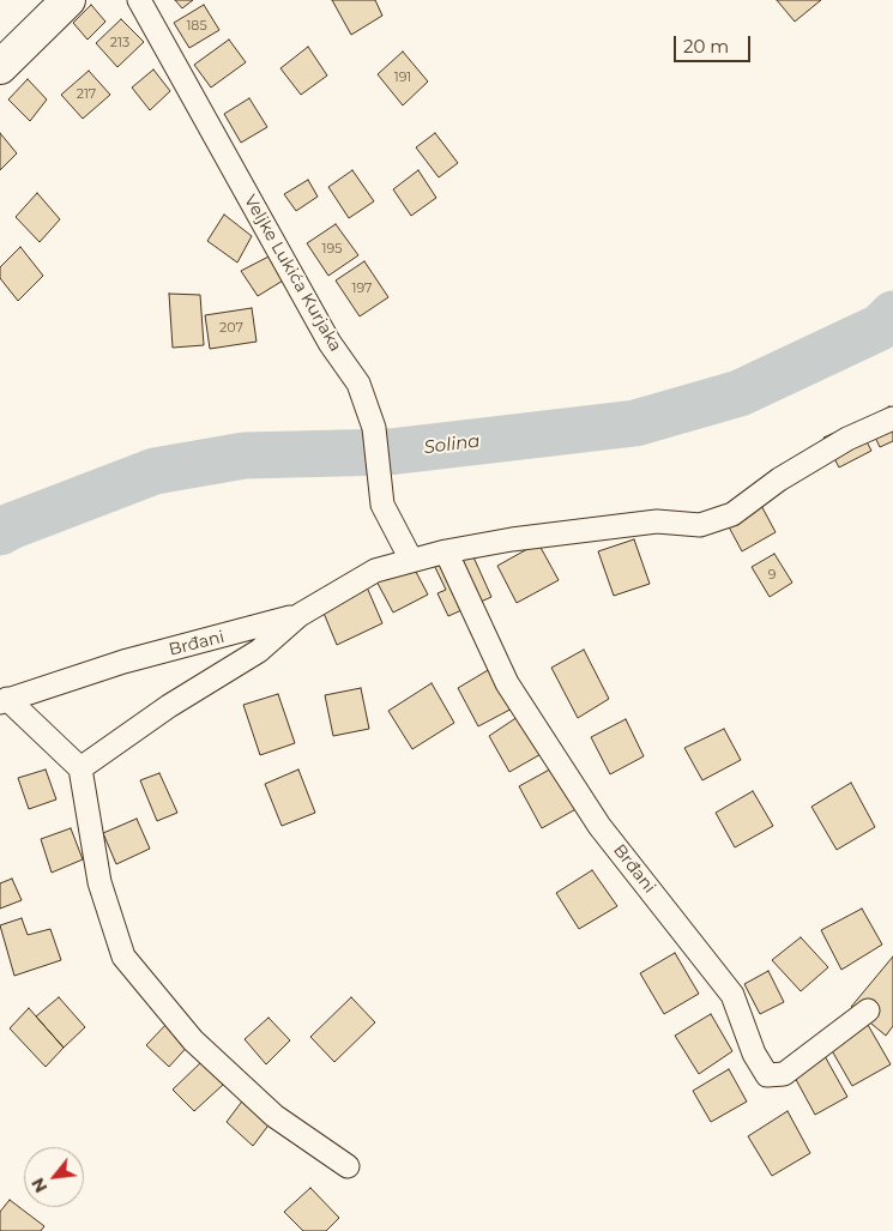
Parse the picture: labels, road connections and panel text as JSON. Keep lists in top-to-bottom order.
{
  "streets": {
    "street": ["Veljke Lukića Kurjaka", "Brđani"]
  },
  "water": ["Solina"],
  "house_numbers": [
    "185",
    "213",
    "191",
    "217",
    "195",
    "197",
    "207",
    "9"
  ],
  "scale_bar": "20 m",
  "north": "bottom left"
}
